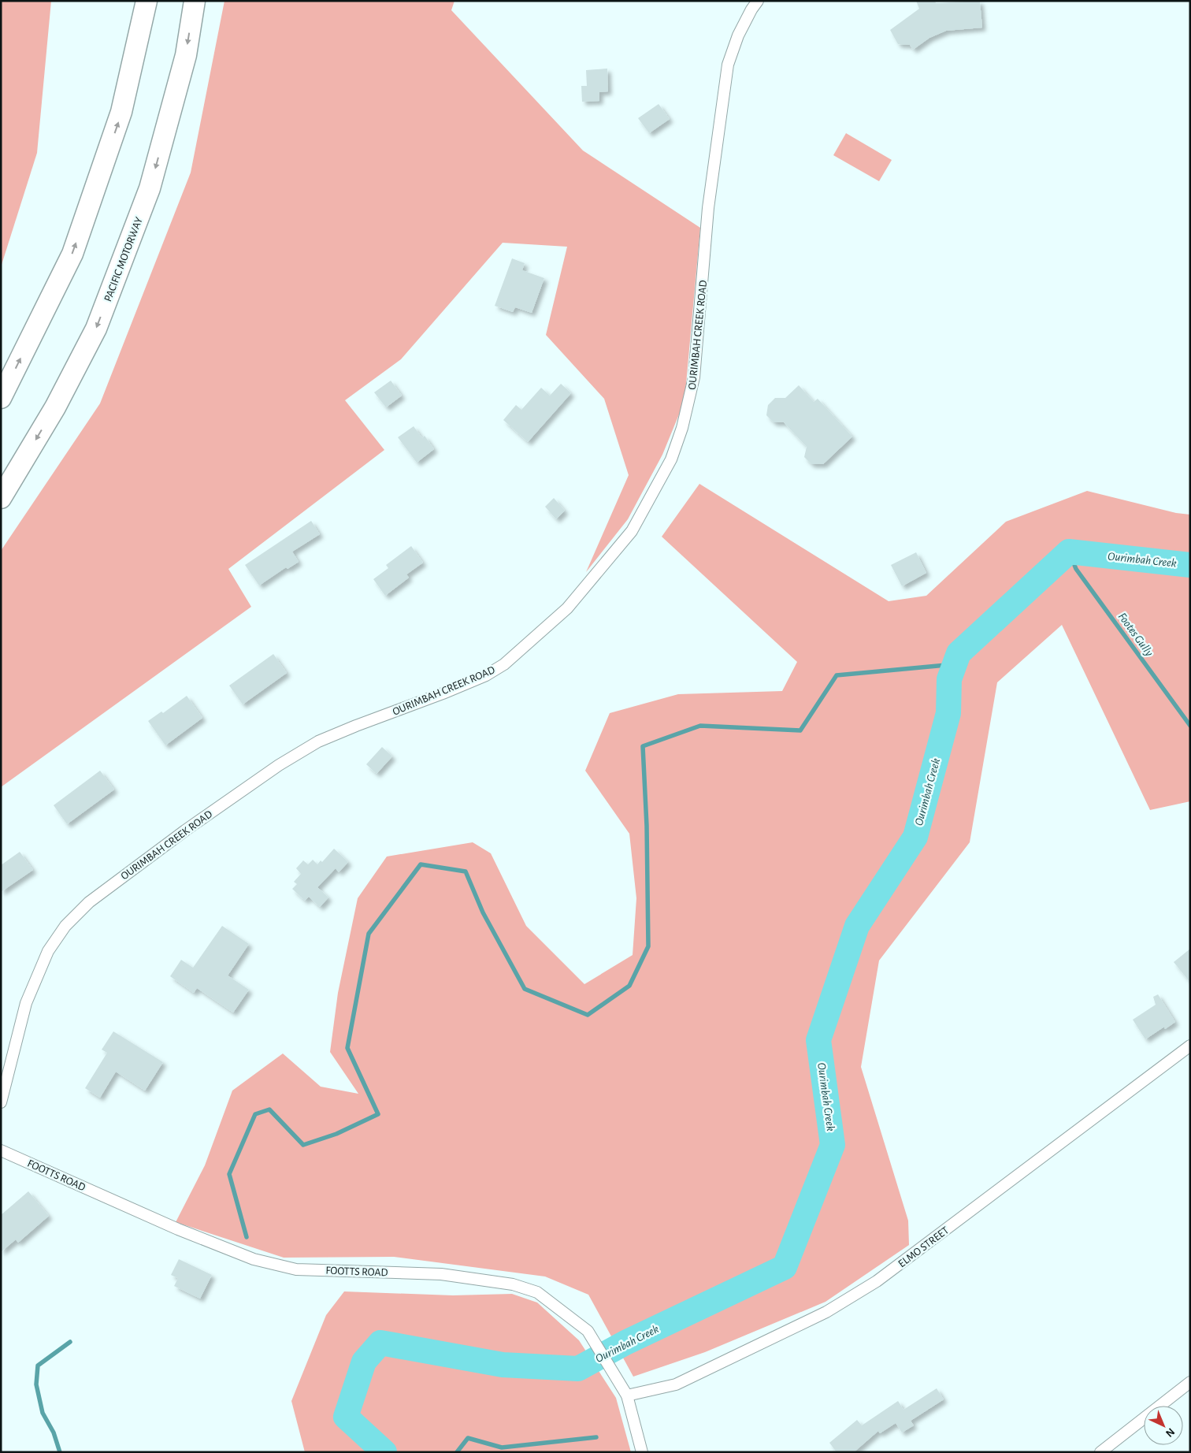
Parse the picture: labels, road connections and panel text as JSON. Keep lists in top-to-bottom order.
{
  "streets": {
    "highway": ["PACIFIC MOTORWAY"],
    "street": ["OURIMBAH CREEK ROAD", "FOOTTS ROAD", "ELMO STREET"]
  },
  "crossings": [
    ["FOOTTS ROAD", "ELMO STREET"]
  ],
  "water": ["Ourimbah Creek", "Footes Gully"],
  "north": "bottom right"
}
